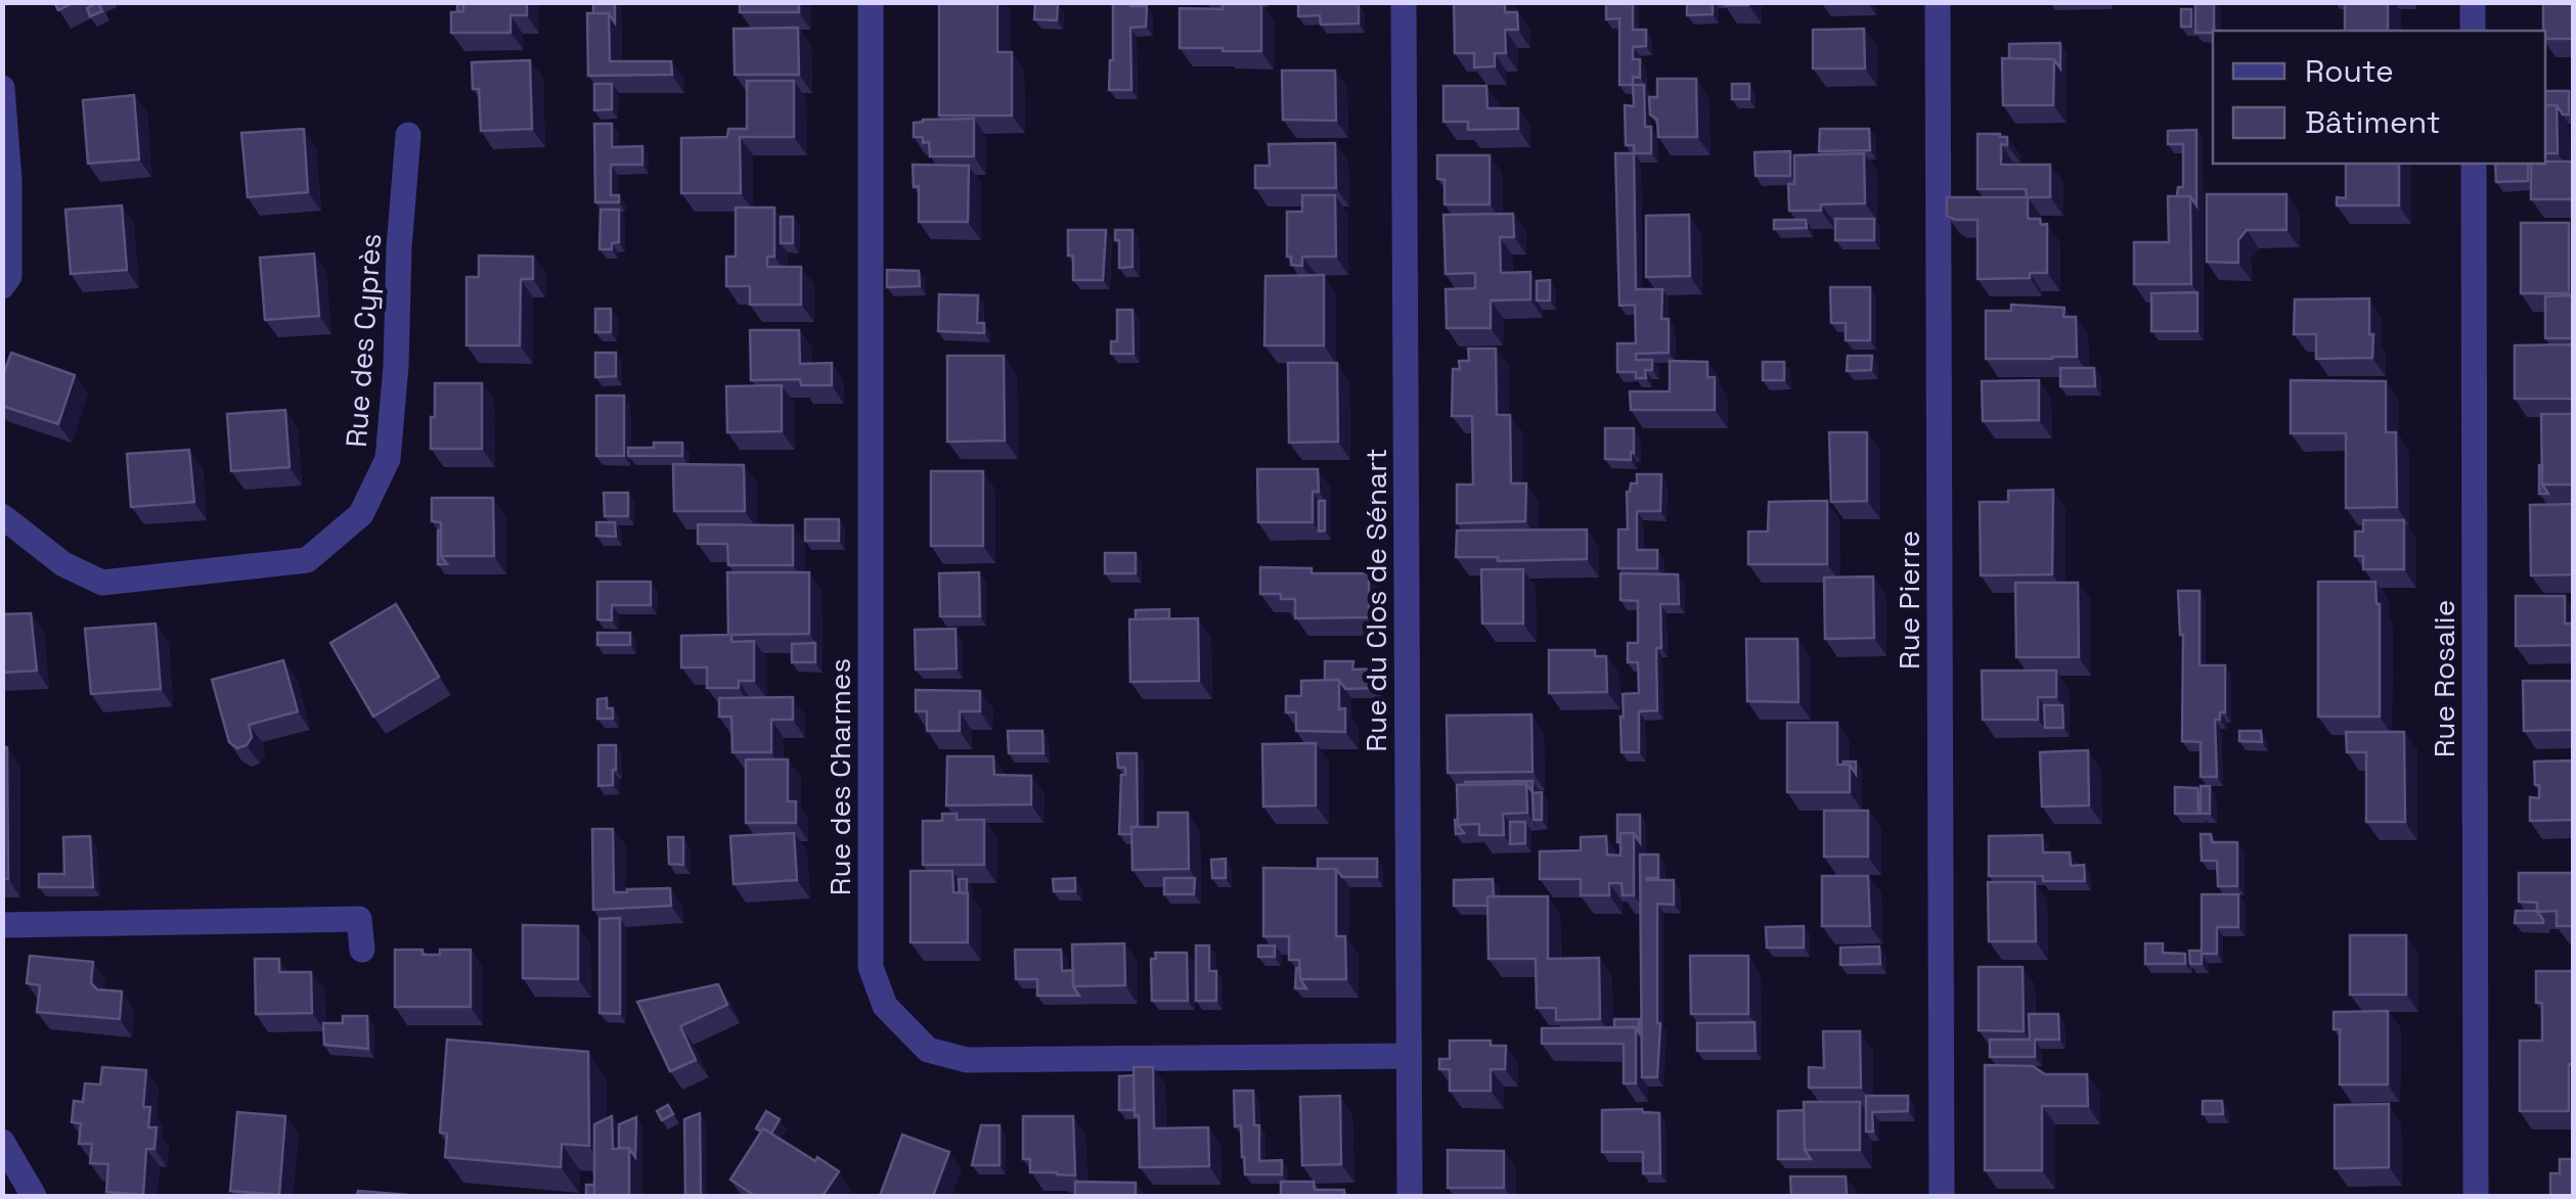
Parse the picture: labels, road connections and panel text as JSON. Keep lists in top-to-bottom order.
{
  "streets": {
    "street": [
      "Rue des Cyprès",
      "Rue du Clos de Sénart",
      "Rue Pierre",
      "Rue Rosalie",
      "Rue des Charmes"
    ]
  },
  "crossings": [
    ["Rue du Clos de Sénart", "Rue des Charmes"]
  ],
  "legend": ["Route", "Bâtiment"]
}
